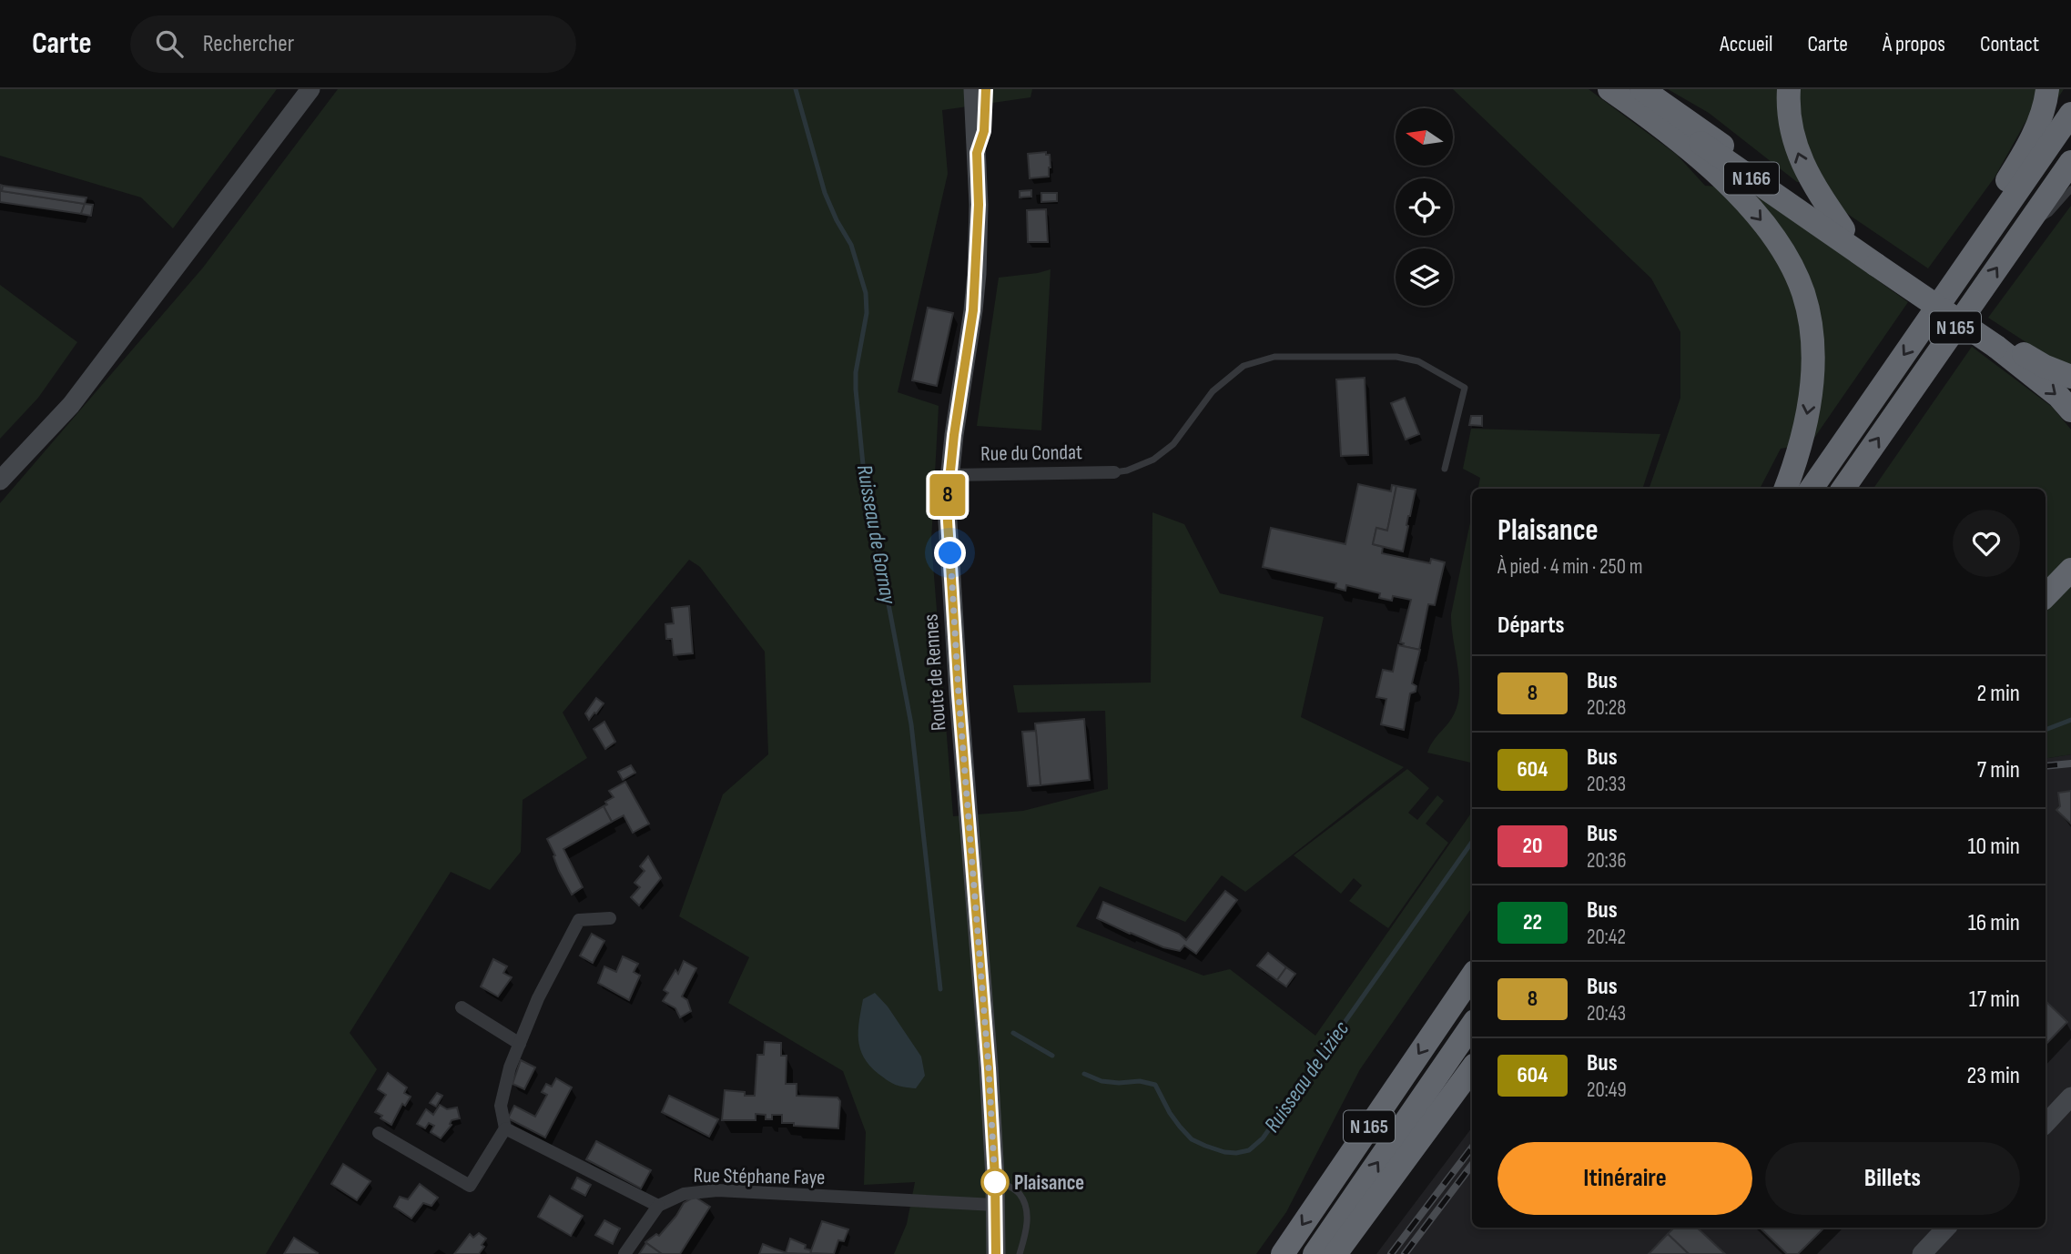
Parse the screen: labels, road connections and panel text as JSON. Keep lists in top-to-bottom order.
{
  "streets": {
    "highway": ["N 166", "N 165"],
    "main road": ["Route de Rennes"],
    "street": ["Rue du Condat", "Rue Stéphane Faye"]
  },
  "crossings": [
    ["Rue du Condat", "Route de Rennes"],
    ["Route de Rennes", "Rue Stéphane Faye"]
  ],
  "water": ["Ruisseau de Gornay", "Ruisseau de Liziec"],
  "places": ["Plaisance"],
  "lines": ["bus line 8"],
  "north": "left",
  "page": {
    "header": "Carte",
    "search": "Rechercher",
    "nav": [
      "Accueil",
      "Carte",
      "À propos",
      "Contact"
    ],
    "on_map": "8",
    "heading": [
      ["Plaisance", "À pied · 4 min · 250 m"],
      "Départs"
    ],
    "list": [
      {
        "mark": "8",
        "name": "Bus",
        "note": "20:28",
        "value": "2 min"
      },
      {
        "mark": "604",
        "name": "Bus",
        "note": "20:33",
        "value": "7 min"
      },
      {
        "mark": "20",
        "name": "Bus",
        "note": "20:36",
        "value": "10 min"
      },
      {
        "mark": "22",
        "name": "Bus",
        "note": "20:42",
        "value": "16 min"
      },
      {
        "mark": "8",
        "name": "Bus",
        "note": "20:43",
        "value": "17 min"
      },
      {
        "mark": "604",
        "name": "Bus",
        "note": "20:49",
        "value": "23 min"
      }
    ],
    "buttons": ["Itinéraire", "Billets"]
  }
}
